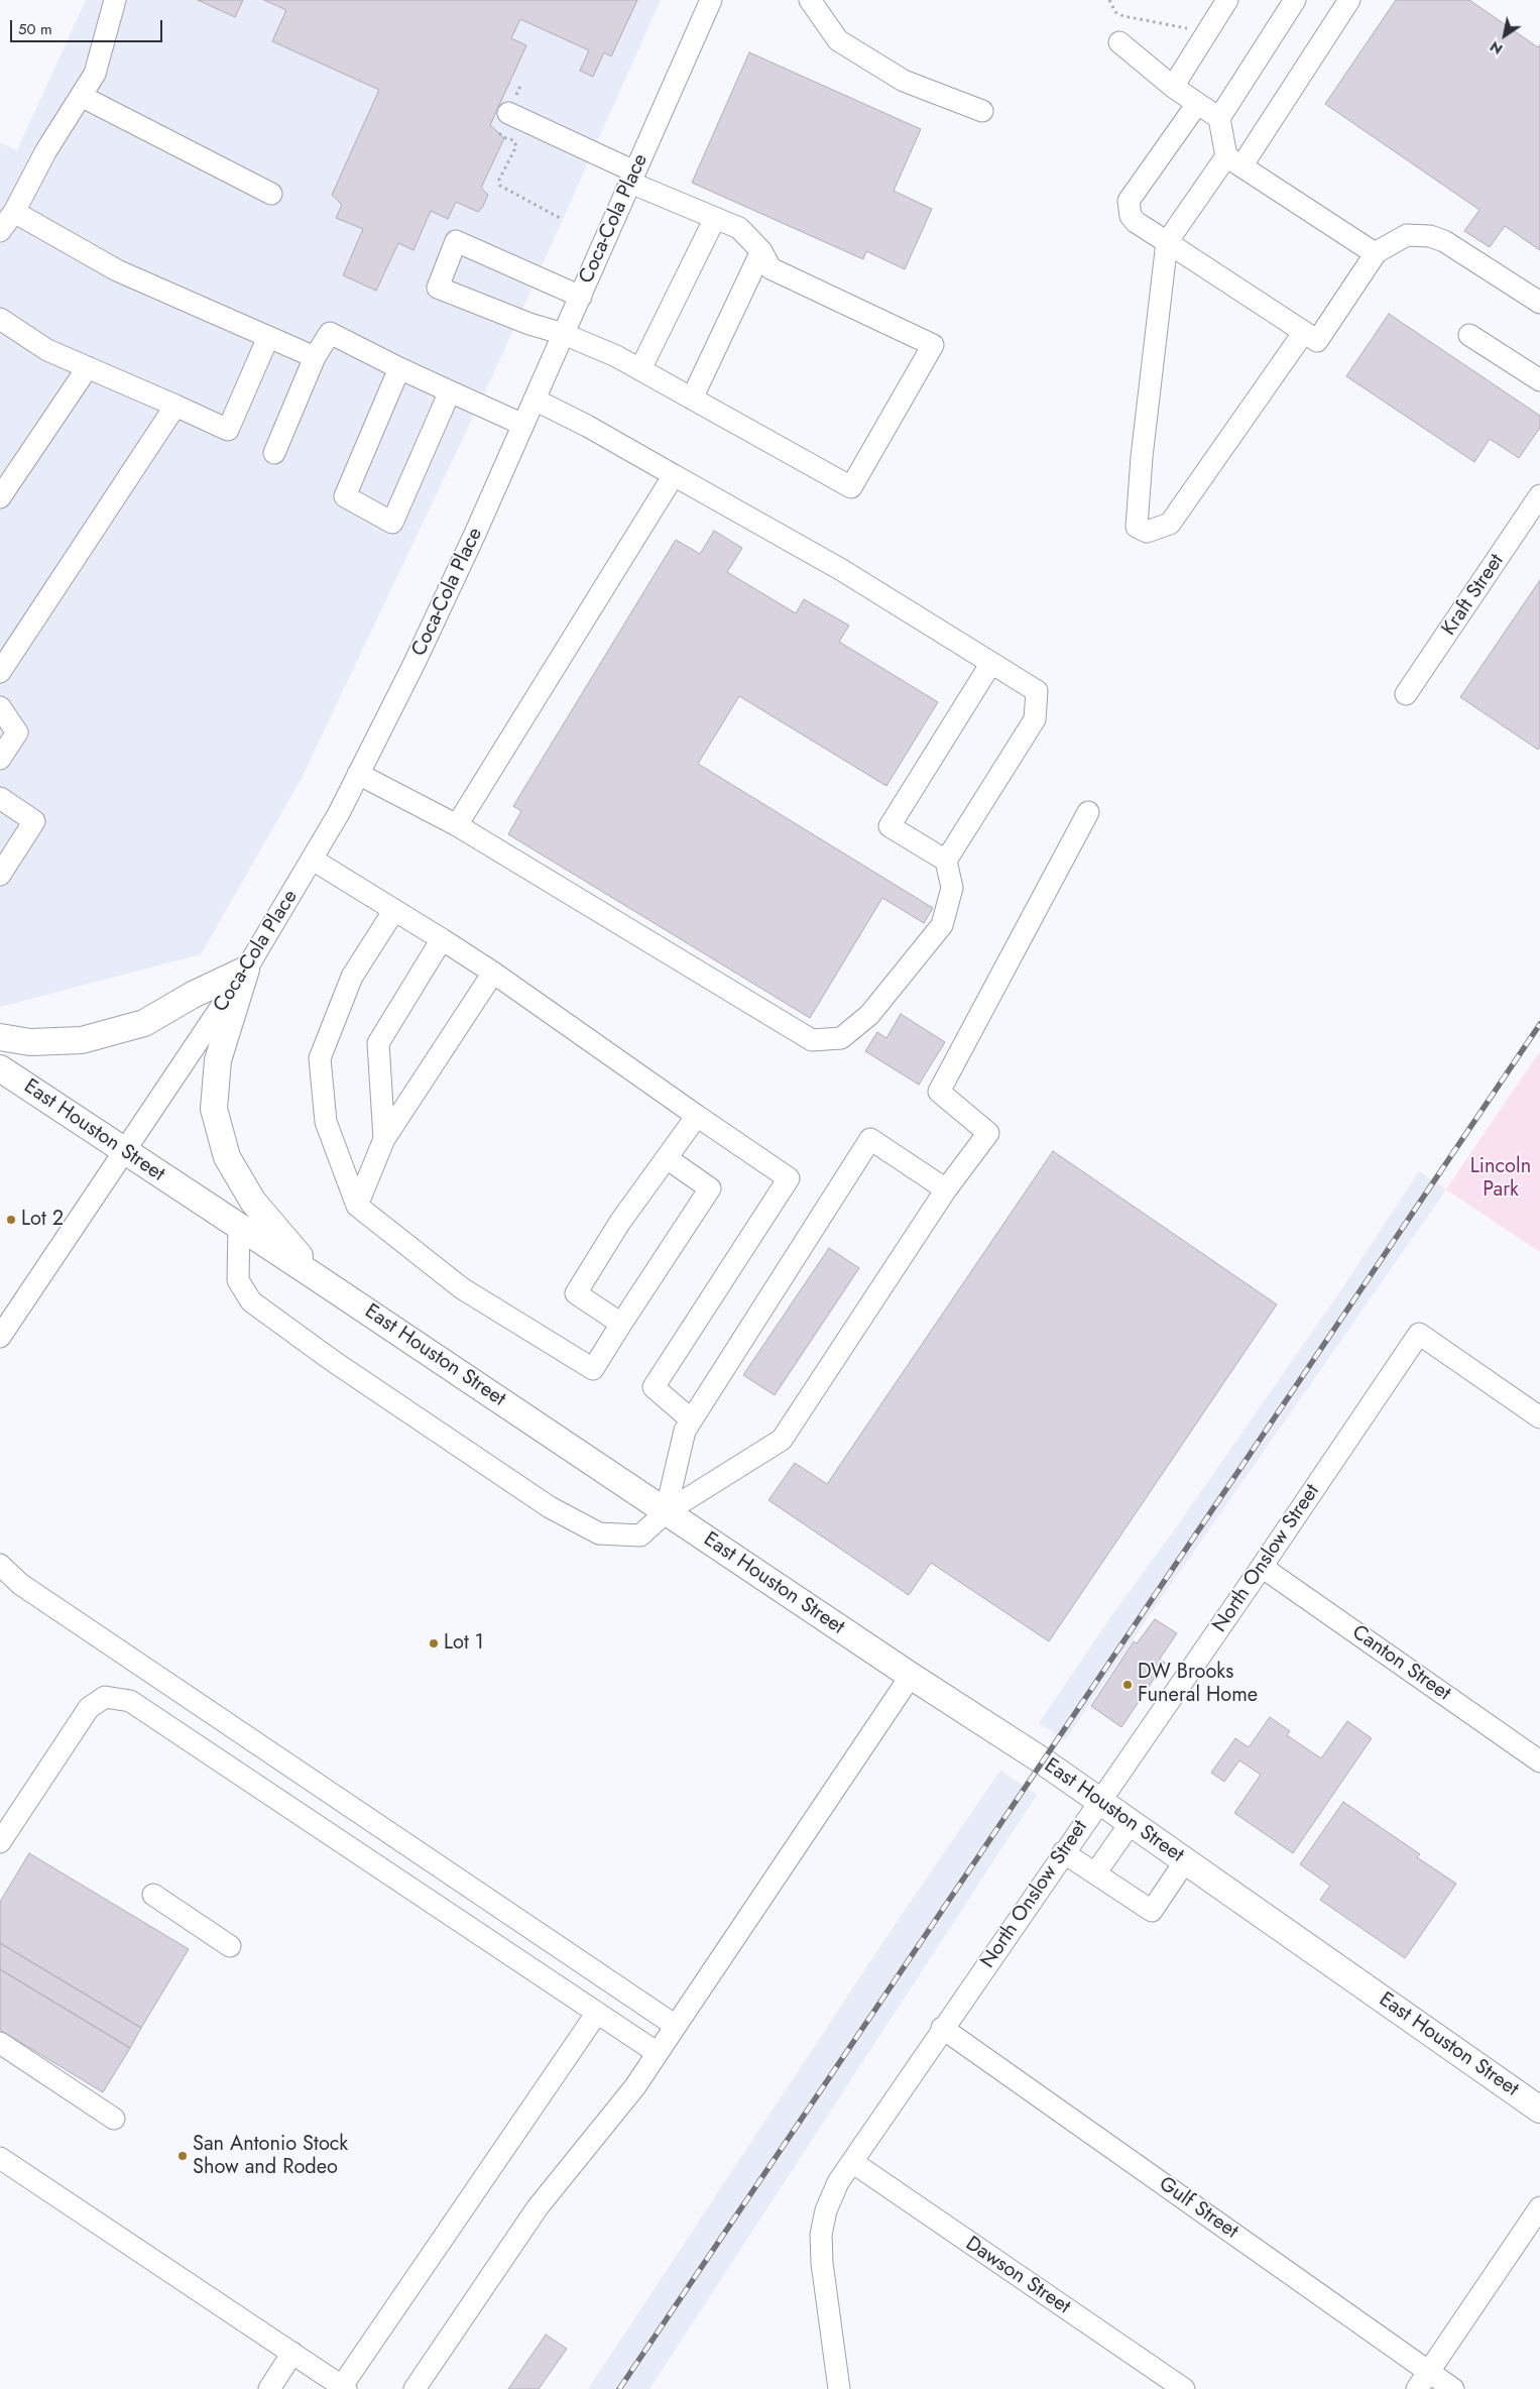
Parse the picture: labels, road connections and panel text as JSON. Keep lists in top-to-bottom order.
{
  "streets": {
    "main road": ["East Houston Street"],
    "street": [
      "Coca-Cola Place",
      "Kraft Street",
      "North Onslow Street",
      "Canton Street",
      "Gulf Street",
      "Dawson Street"
    ]
  },
  "crossings": [
    ["Coca-Cola Place", "East Houston Street"],
    ["East Houston Street", "North Onslow Street"],
    ["North Onslow Street", "Canton Street"],
    ["North Onslow Street", "Gulf Street"],
    ["North Onslow Street", "Dawson Street"]
  ],
  "parks": ["Lincoln Park"],
  "places": [
    "Lot 2",
    "Lot 1",
    "DW Brooks Funeral Home",
    "San Antonio Stock Show and Rodeo"
  ],
  "scale_bar": "50 m",
  "north": "bottom left"
}
